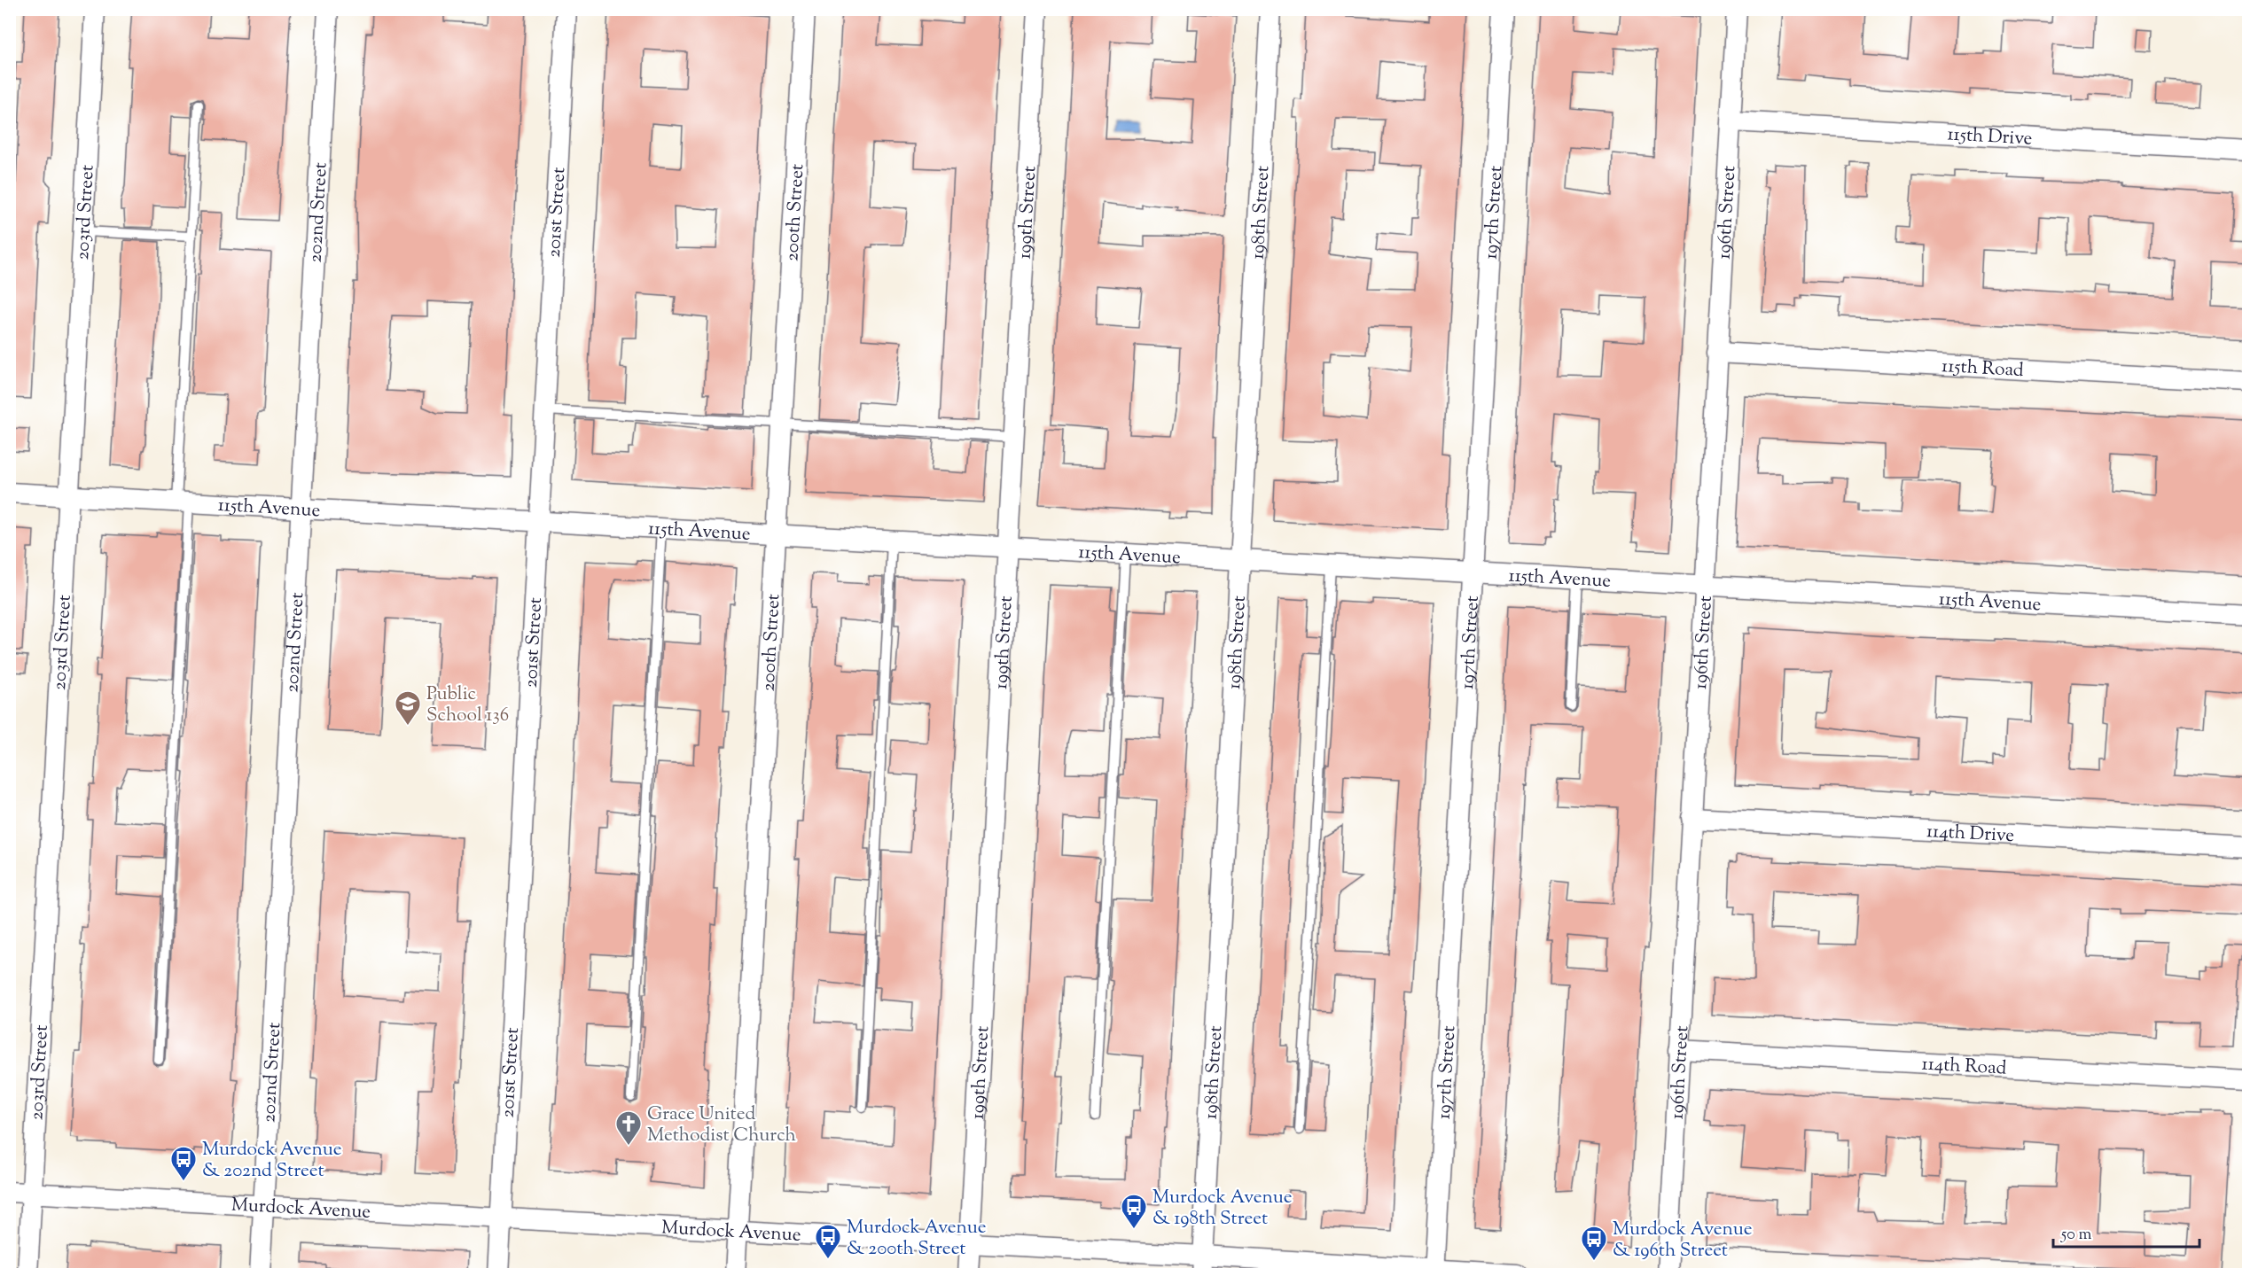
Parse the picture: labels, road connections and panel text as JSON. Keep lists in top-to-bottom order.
{
  "streets": {
    "street": [
      "115th Drive",
      "203rd Street",
      "202nd Street",
      "201st Street",
      "200th Street",
      "199th Street",
      "198th Street",
      "197th Street",
      "196th Street",
      "115th Road",
      "115th Avenue",
      "114th Drive",
      "114th Road",
      "Murdock Avenue"
    ]
  },
  "crossings": [
    ["115th Drive", "196th Street"],
    ["203rd Street", "115th Avenue"],
    ["203rd Street", "Murdock Avenue"],
    ["202nd Street", "115th Avenue"],
    ["202nd Street", "Murdock Avenue"],
    ["201st Street", "115th Avenue"],
    ["201st Street", "Murdock Avenue"],
    ["200th Street", "115th Avenue"],
    ["200th Street", "Murdock Avenue"],
    ["199th Street", "115th Avenue"],
    ["199th Street", "Murdock Avenue"],
    ["198th Street", "115th Avenue"],
    ["198th Street", "Murdock Avenue"],
    ["197th Street", "115th Avenue"],
    ["197th Street", "Murdock Avenue"],
    ["196th Street", "115th Road"],
    ["196th Street", "115th Avenue"],
    ["196th Street", "114th Drive"],
    ["196th Street", "114th Road"]
  ],
  "places": {
    "school or university": ["Public School 136"],
    "church": ["Grace United Methodist Church"],
    "bus stop": [
      "Murdock Avenue & 202nd Street",
      "Murdock Avenue & 198th Street",
      "Murdock Avenue & 200th Street",
      "Murdock Avenue & 196th Street"
    ]
  },
  "scale_bar": "50 m"
}
